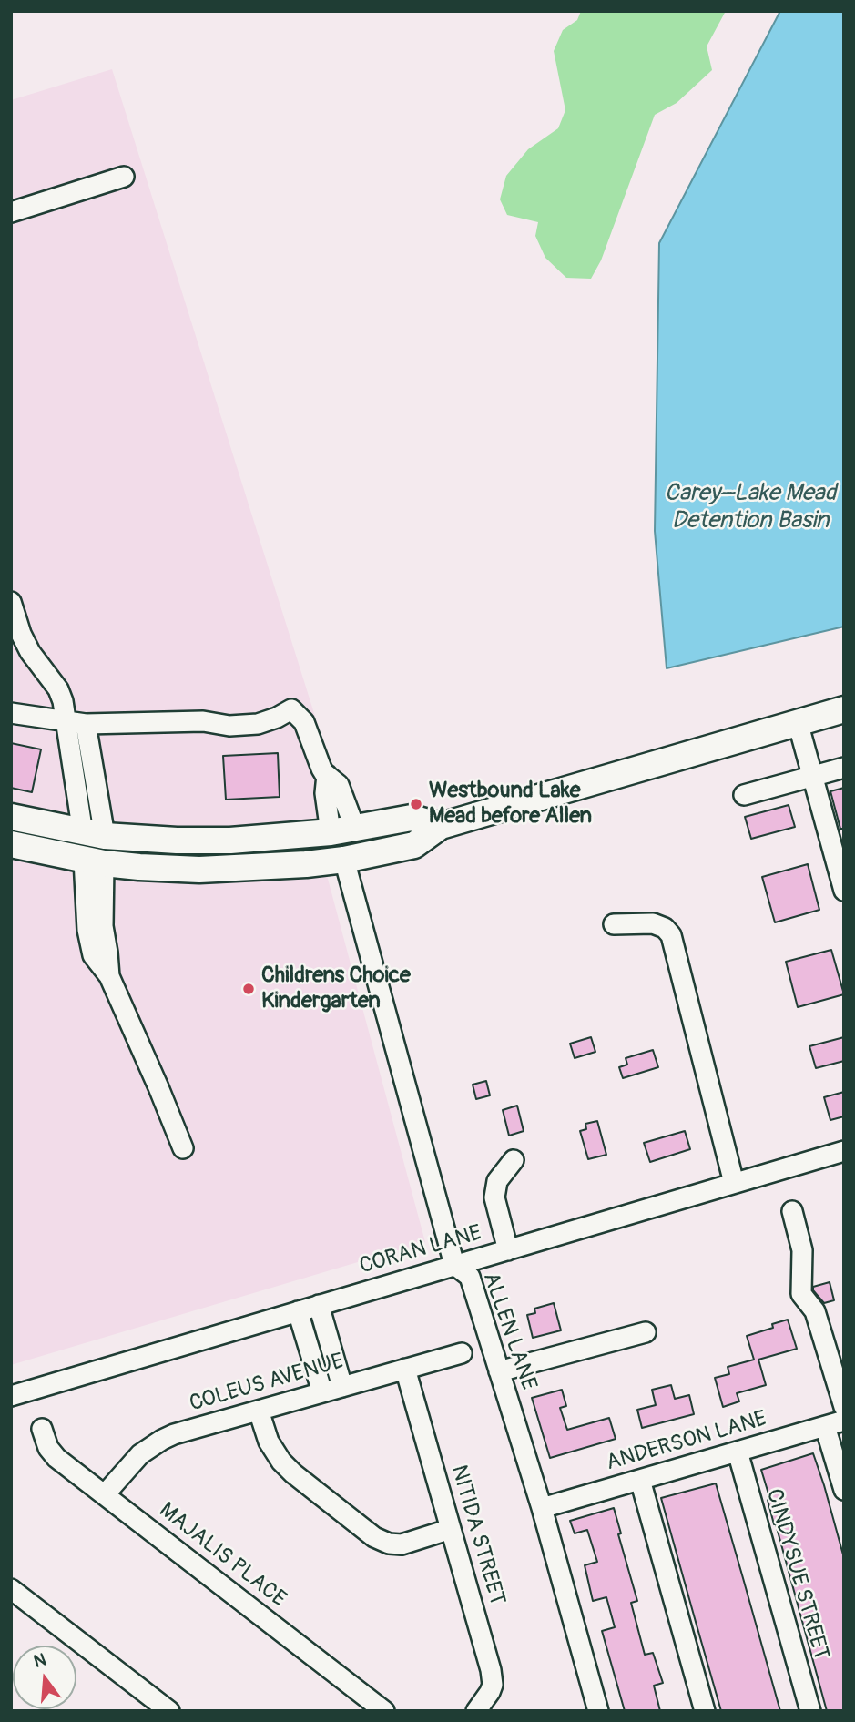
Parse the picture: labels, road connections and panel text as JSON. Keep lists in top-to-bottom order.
{
  "streets": {
    "street": [
      "CORAN LANE",
      "ALLEN LANE",
      "COLEUS AVENUE",
      "ANDERSON LANE",
      "NITIDA STREET",
      "MAJALIS PLACE",
      "CINDYSUE STREET"
    ]
  },
  "crossings": [
    ["CORAN LANE", "ALLEN LANE"],
    ["ALLEN LANE", "ANDERSON LANE"],
    ["COLEUS AVENUE", "NITIDA STREET"],
    ["COLEUS AVENUE", "MAJALIS PLACE"],
    ["ANDERSON LANE", "CINDYSUE STREET"]
  ],
  "water": ["Carey–Lake Mead Detention Basin"],
  "places": ["Westbound Lake Mead before Allen", "Childrens Choice Kindergarten"],
  "north": "top"
}
